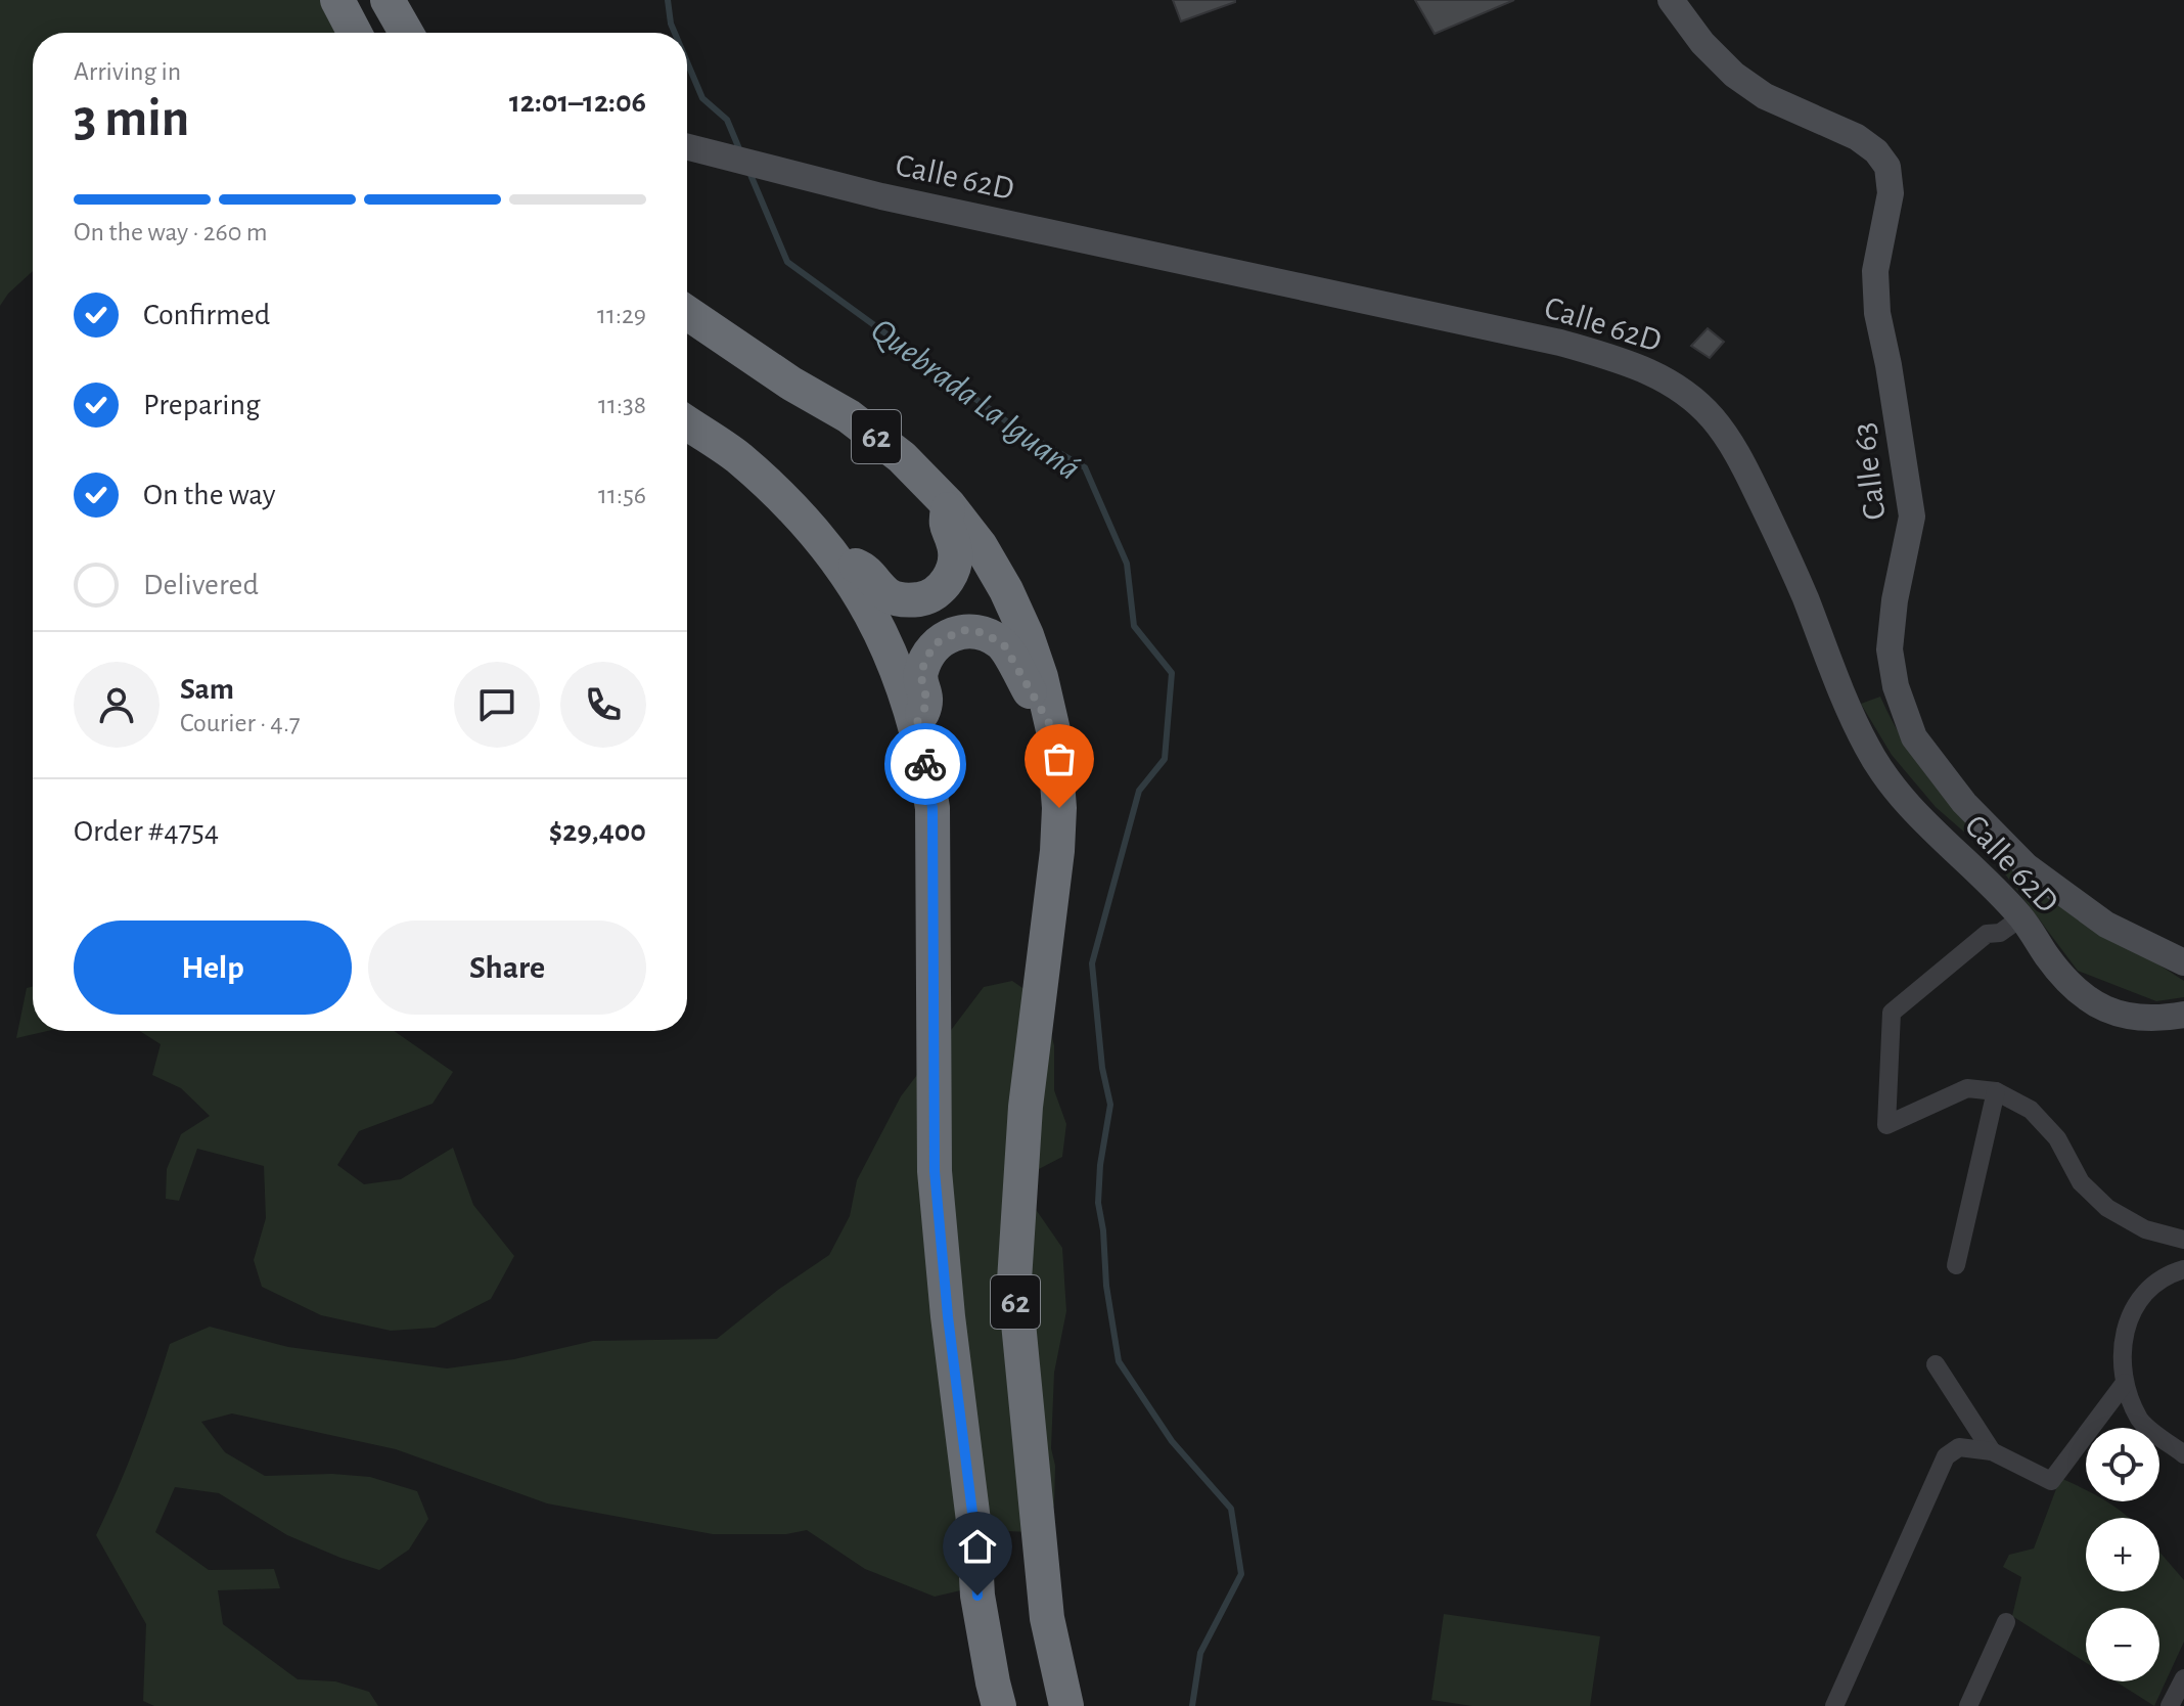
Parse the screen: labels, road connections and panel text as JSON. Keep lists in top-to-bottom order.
{
  "streets": {
    "highway": ["62"],
    "main road": ["Calle 62D", "Calle 63"]
  },
  "water": ["Quebrada La Iguaná"],
  "page": {
    "heading": ["3 min", "Arriving in", "12:01–12:06"],
    "panel": [
      "Sam",
      "Courier · 4.7",
      "Order #4754",
      "$29,400"
    ],
    "bar": "On the way · 260 m",
    "list": [
      ["Confirmed", "11:29"],
      ["Preparing", "11:38"],
      ["On the way", "11:56"],
      "Delivered"
    ],
    "buttons": ["Help", "Share"],
    "map_buttons": ["+", "−"]
  }
}
